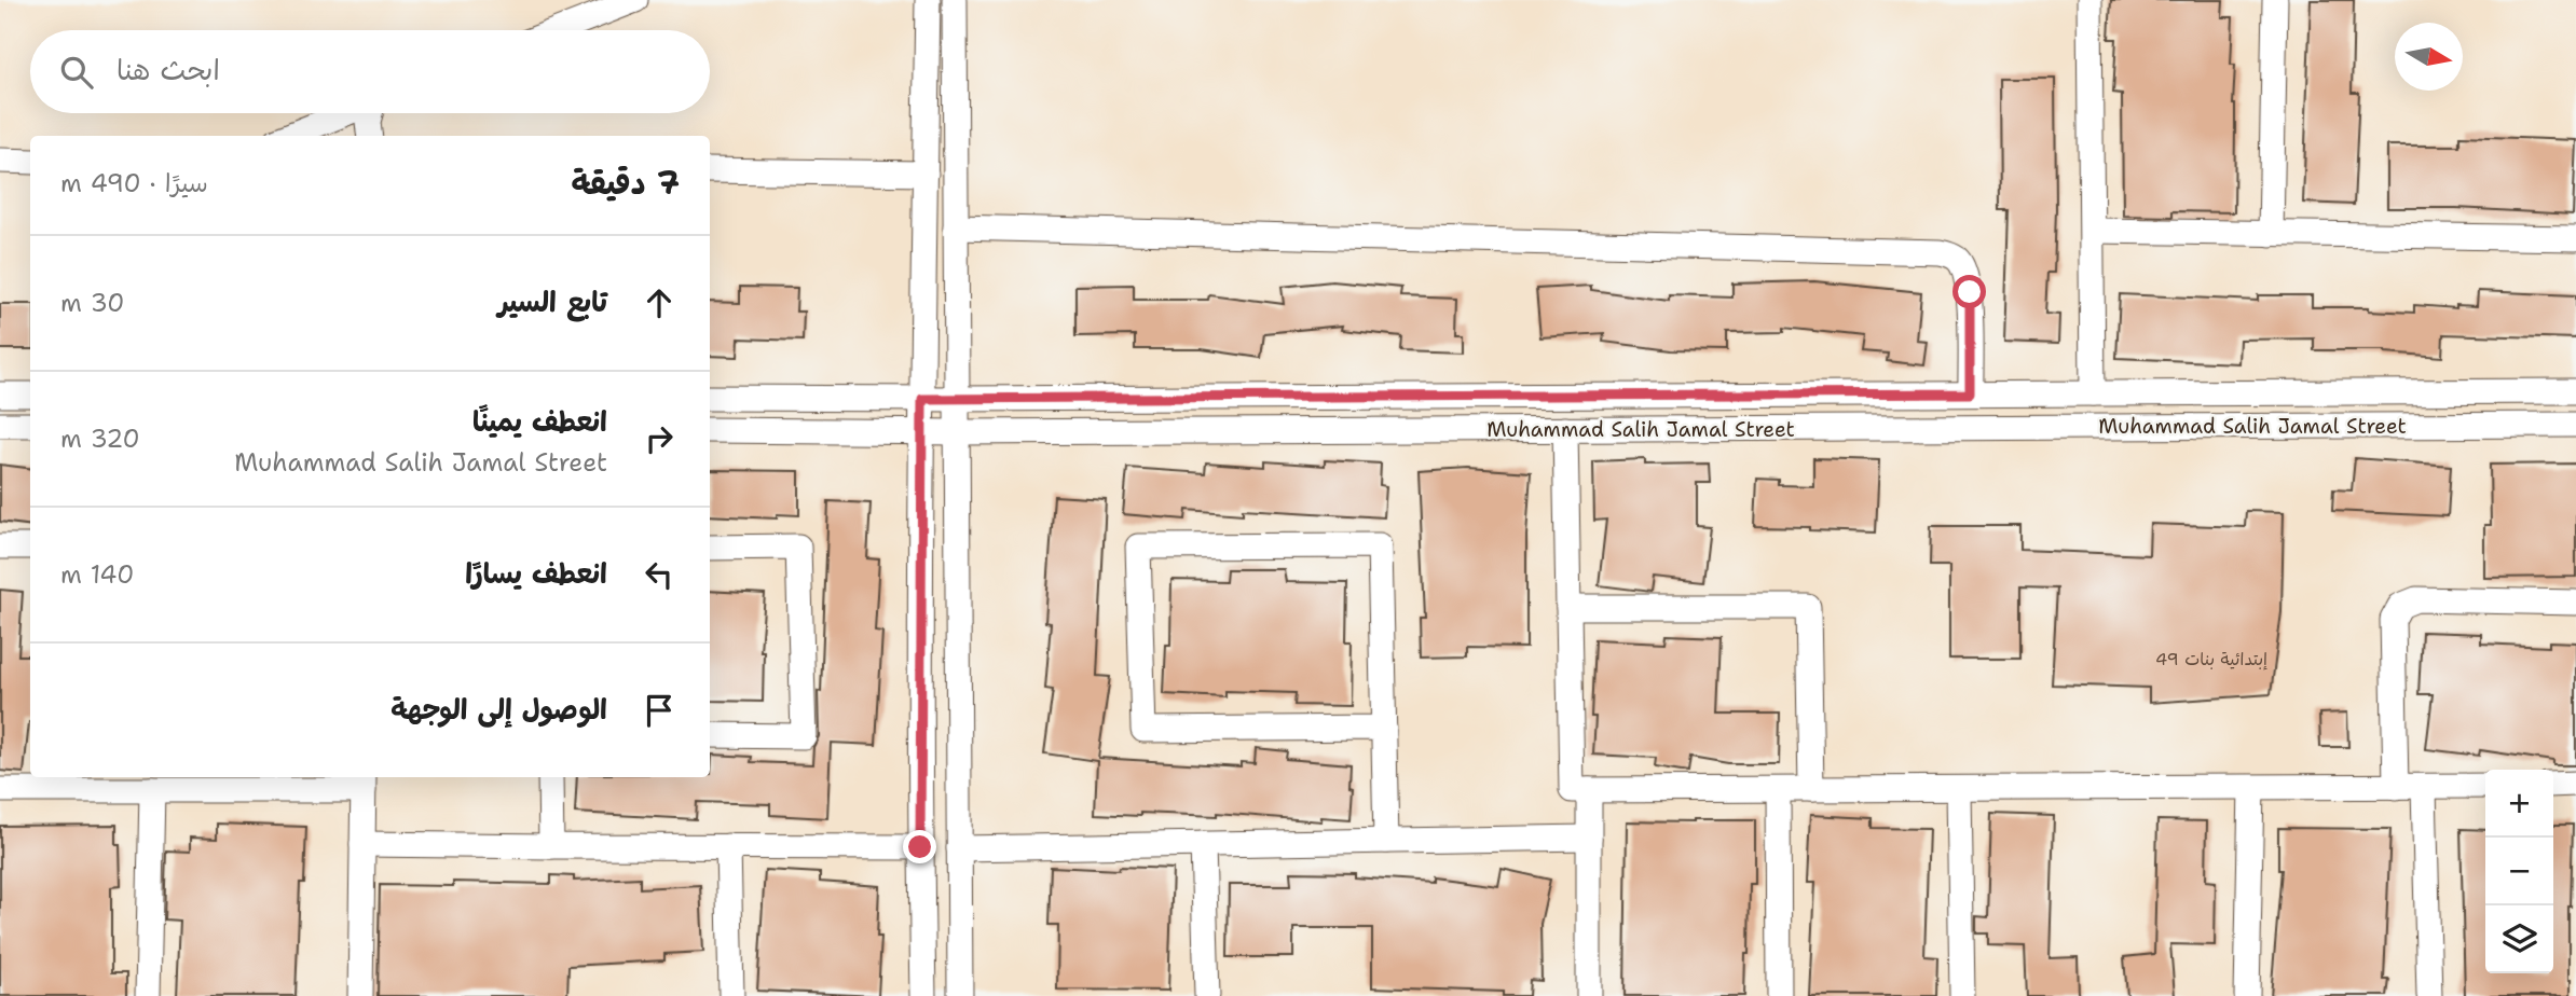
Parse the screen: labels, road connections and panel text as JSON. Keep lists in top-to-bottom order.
{
  "streets": {
    "street": ["Muhammad Salih Jamal Street"]
  },
  "house_numbers": ["49 إبتدائية بنات"],
  "north": "right",
  "page": {
    "search": "ابحث هنا",
    "heading": ["7 دقيقة", "سيرًا · 490 m"],
    "list": [
      ["تابع السير", "30 m"],
      ["انعطف يمينًا", "Muhammad Salih Jamal Street", "320 m"],
      ["انعطف يسارًا", "140 m"],
      "الوصول إلى الوجهة"
    ],
    "map_buttons": ["+", "−"]
  }
}
